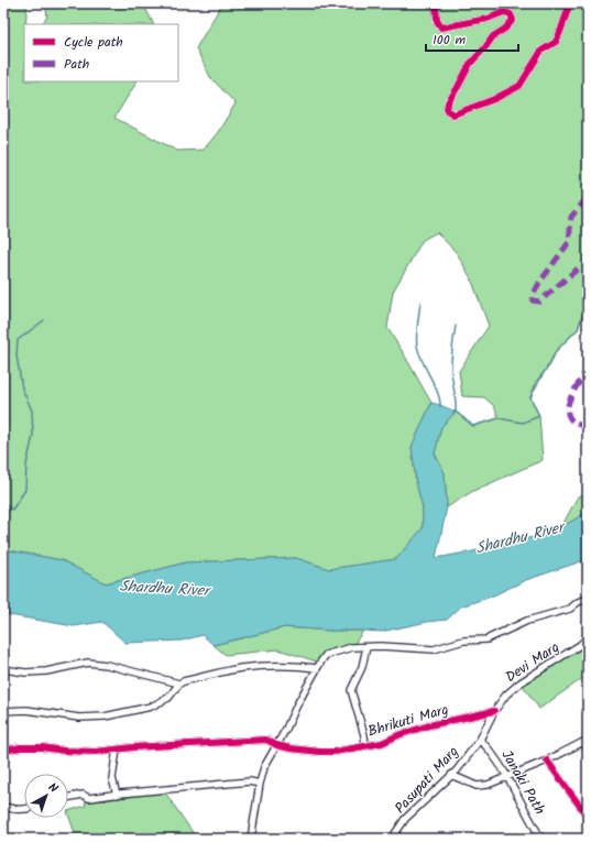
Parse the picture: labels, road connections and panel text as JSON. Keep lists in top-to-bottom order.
{
  "streets": {
    "street": [
      "Devi Marg",
      "Bhrikuti Marg",
      "Pasupati Marg",
      "Janaki Path"
    ]
  },
  "crossings": [
    ["Devi Marg", "Bhrikuti Marg"],
    ["Devi Marg", "Pasupati Marg"],
    ["Devi Marg", "Janaki Path"],
    ["Pasupati Marg", "Janaki Path"]
  ],
  "water": ["Shardhu River"],
  "legend": ["Cycle path", "Path"],
  "scale_bar": "100 m",
  "north": "top right"
}
